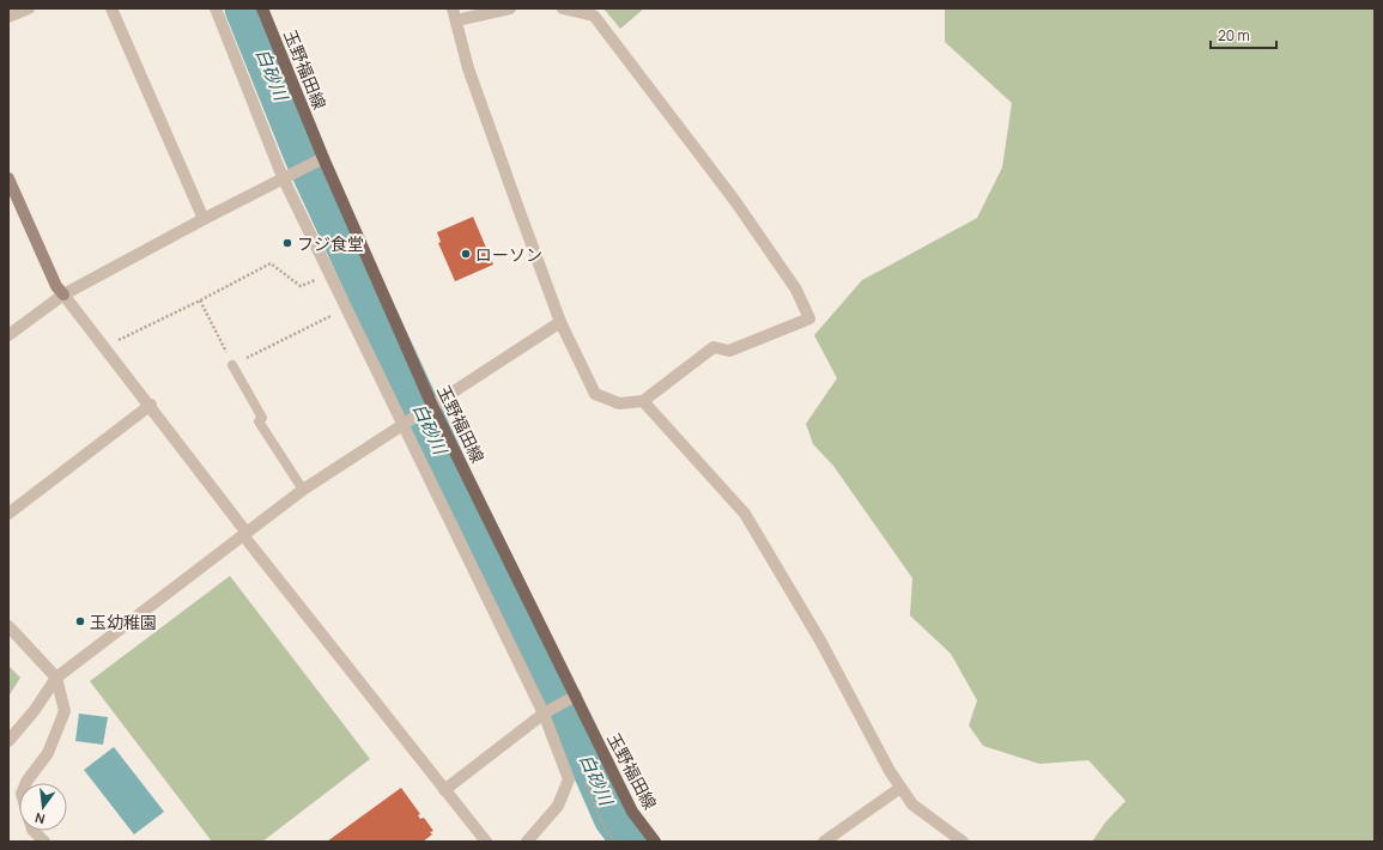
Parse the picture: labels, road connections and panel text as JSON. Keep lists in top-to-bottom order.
{
  "streets": {
    "main road": ["玉野福田線"]
  },
  "water": ["白砂川"],
  "places": ["フジ食堂", "ローソン", "玉幼稚園"],
  "scale_bar": "20 m",
  "north": "bottom"
}
